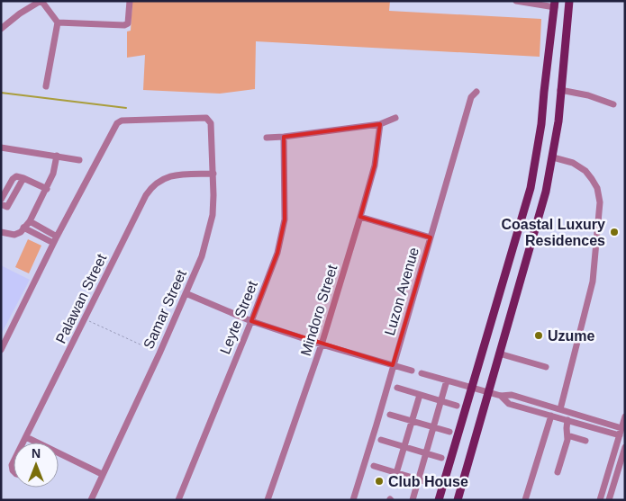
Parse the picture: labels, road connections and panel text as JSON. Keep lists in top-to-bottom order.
{
  "streets": {
    "street": [
      "Luzon Avenue",
      "Palawan Street",
      "Samar Street",
      "Mindoro Street",
      "Leyte Street"
    ]
  },
  "crossings": [
    ["Palawan Street", "Samar Street"]
  ],
  "places": ["Coastal Luxury Residences", "Uzume", "Club House"],
  "north": "top"
}
